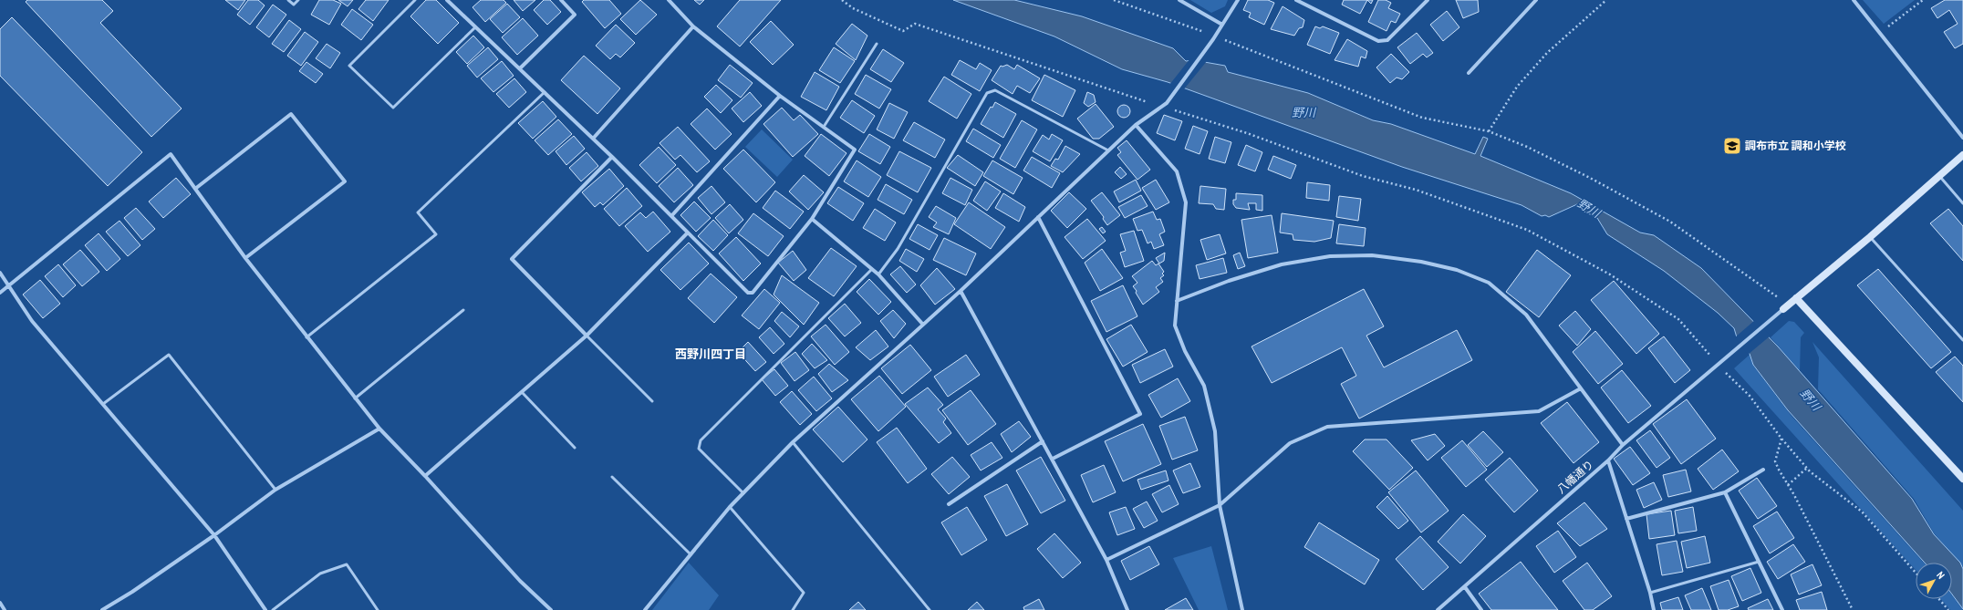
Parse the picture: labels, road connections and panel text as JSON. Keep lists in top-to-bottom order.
{
  "streets": {
    "street": ["八幡通り"]
  },
  "districts": ["西野川四丁目"],
  "water": ["野川"],
  "places": {
    "school or university": ["調布市立 調和小学校"]
  },
  "north": "top right"
}
